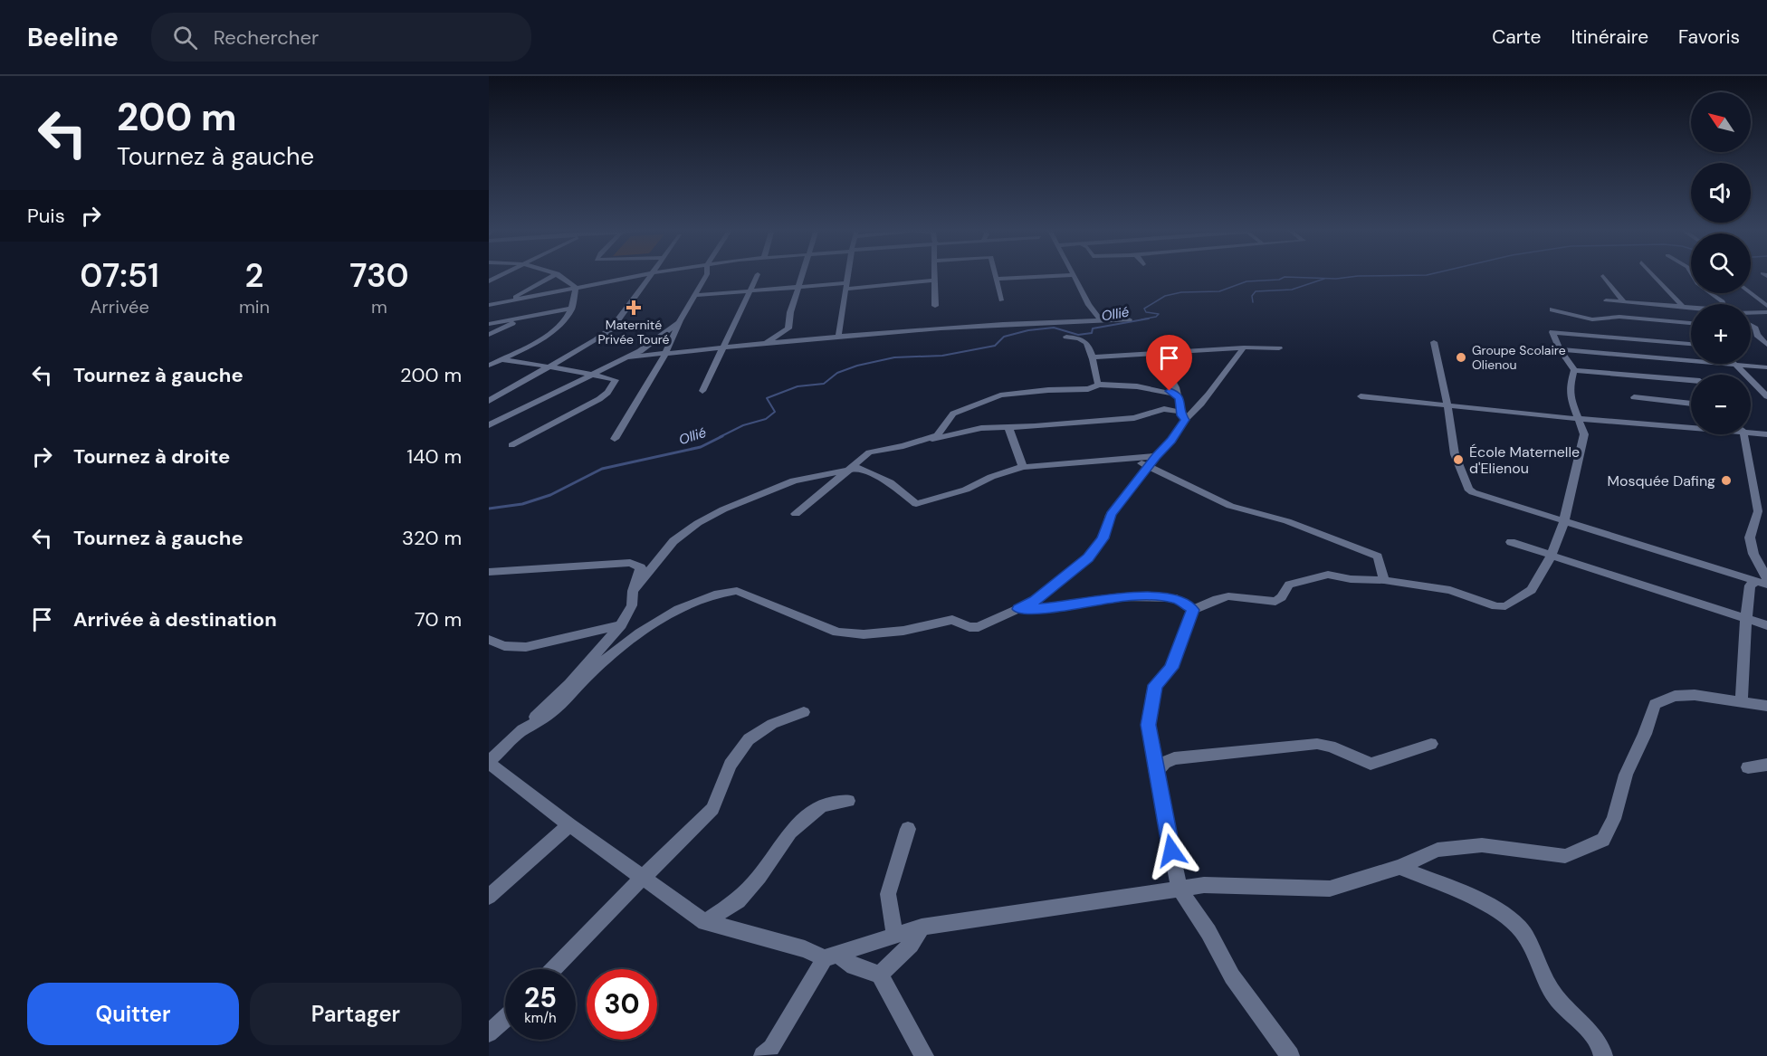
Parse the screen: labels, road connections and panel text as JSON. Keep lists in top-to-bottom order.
{
  "water": ["Ollié"],
  "places": {
    "health": ["Maternité Privée Touré"],
    "other": ["Groupe Scolaire Olienou", "École Maternelle d'Elienou", "Mosquée Dafing"]
  },
  "north": "top left",
  "page": {
    "header": "Beeline",
    "search": "Rechercher",
    "nav": ["Carte", "Itinéraire", "Favoris"],
    "turn": ["200 m", "Tournez à gauche"],
    "map_buttons": ["+", "−"],
    "then": "Puis",
    "eta": [
      "07:51",
      "Arrivée",
      "2",
      "min",
      "730",
      "m"
    ],
    "list": [
      {
        "name": "Tournez à gauche",
        "value": "200 m"
      },
      {
        "name": "Tournez à droite",
        "value": "140 m"
      },
      {
        "name": "Tournez à gauche",
        "value": "320 m"
      },
      {
        "name": "Arrivée à destination",
        "value": "70 m"
      }
    ],
    "speed": "25 km/h",
    "limit": "30",
    "buttons": ["Quitter", "Partager"]
  }
}
